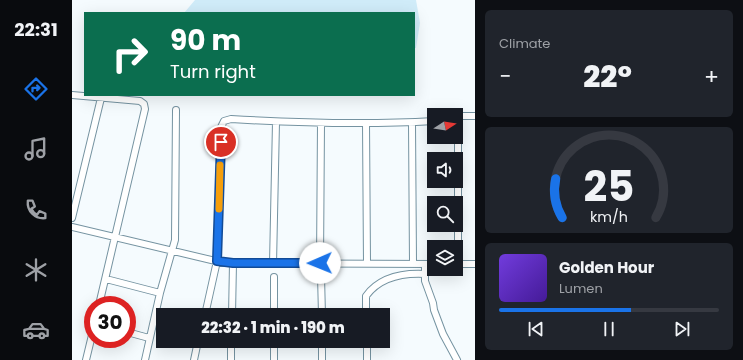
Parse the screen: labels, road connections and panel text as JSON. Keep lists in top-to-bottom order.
{
  "north": "right",
  "page": {
    "tabs": "22:31",
    "tile": "Climate",
    "turn": ["90 m", "Turn right"],
    "heat": ["−", "22°", "+"],
    "song": ["Golden Hour", "Lumen"],
    "limit": "30",
    "trip": "22:32 · 1 min · 190 m",
    "gauge": ["25", "km/h"]
  }
}
